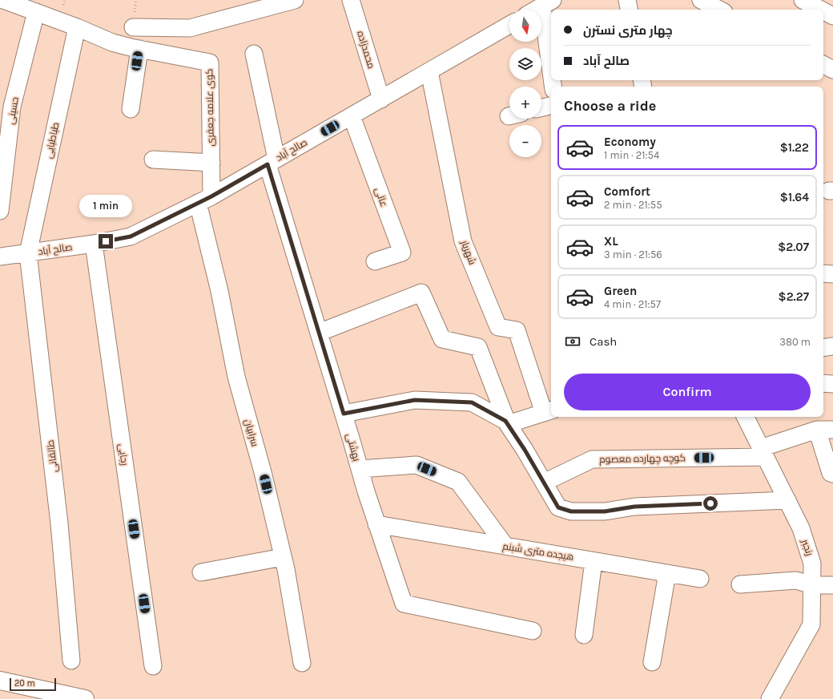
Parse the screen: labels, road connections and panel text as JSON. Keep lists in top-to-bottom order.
{
  "streets": {
    "street": [
      "محمدزاده",
      "کوی علامه جعفری",
      "حسینی",
      "طباطبایی",
      "صالح آباد",
      "عالی",
      "شهریار",
      "سرابیان",
      "بهشتی",
      "رجایی",
      "طالقانی",
      "کوچه چهارده معصوم",
      "رنجبر",
      "هیجده متری شبنم"
    ]
  },
  "crossings": [
    ["محمدزاده", "صالح آباد"],
    ["کوی علامه جعفری", "حسینی"],
    ["کوی علامه جعفری", "طباطبایی"],
    ["کوی علامه جعفری", "صالح آباد"],
    ["کوی علامه جعفری", "سرابیان"],
    ["طباطبایی", "صالح آباد"],
    ["طباطبایی", "طالقانی"],
    ["صالح آباد", "عالی"],
    ["صالح آباد", "شهریار"],
    ["صالح آباد", "سرابیان"],
    ["صالح آباد", "بهشتی"],
    ["صالح آباد", "رجایی"],
    ["صالح آباد", "طالقانی"],
    ["بهشتی", "هیجده متری شبنم"],
    ["کوچه چهارده معصوم", "رنجبر"]
  ],
  "scale_bar": "20 m",
  "north": "bottom",
  "page": {
    "map_buttons": ["+", "−"],
    "banner": ["چهار متری نسترن", "صالح آباد"],
    "heading": "Choose a ride",
    "list": [
      {
        "name": "Economy",
        "note": "1 min · 21:54",
        "value": "$1.22"
      },
      {
        "name": "Comfort",
        "note": "2 min · 21:55",
        "value": "$1.64"
      },
      {
        "name": "XL",
        "note": "3 min · 21:56",
        "value": "$2.07"
      },
      {
        "name": "Green",
        "note": "4 min · 21:57",
        "value": "$2.27"
      }
    ],
    "bubble": "1 min",
    "pay": ["Cash", "380 m"],
    "buttons": "Confirm",
    "scale": "20 m"
  }
}
